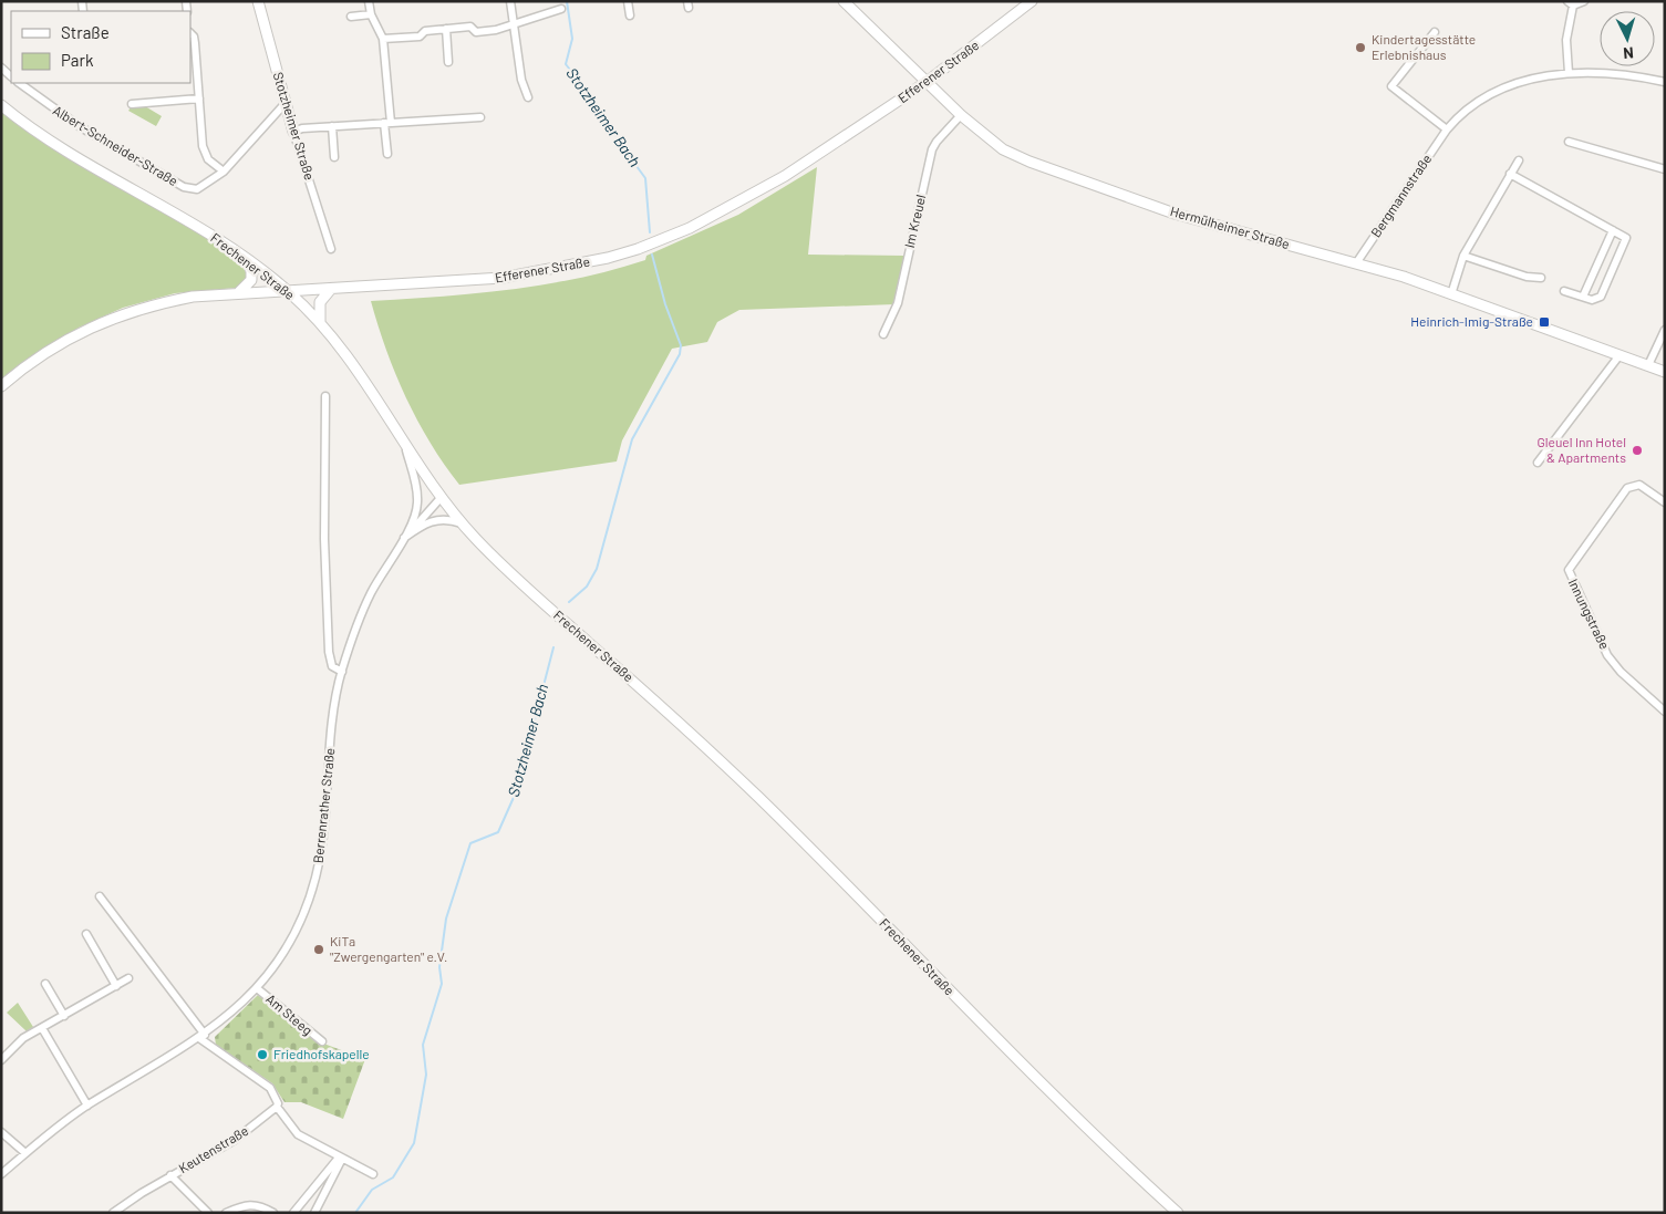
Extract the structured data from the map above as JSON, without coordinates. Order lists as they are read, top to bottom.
{
  "streets": {
    "main road": [
      "Efferener Straße",
      "Stotzheimer Straße",
      "Hermülheimer Straße",
      "Frechener Straße"
    ],
    "street": [
      "Albert-Schneider-Straße",
      "Bergmannstraße",
      "Im Kreuel",
      "Innungstraße",
      "Berrenrather Straße",
      "Am Steeg",
      "Keutenstraße"
    ]
  },
  "crossings": [
    ["Efferener Straße", "Hermülheimer Straße"],
    ["Efferener Straße", "Frechener Straße"],
    ["Stotzheimer Straße", "Albert-Schneider-Straße"],
    ["Bergmannstraße", "Hermülheimer Straße"],
    ["Im Kreuel", "Hermülheimer Straße"],
    ["Frechener Straße", "Berrenrather Straße"],
    ["Berrenrather Straße", "Am Steeg"]
  ],
  "water": ["Stotzheimer Bach"],
  "places": {
    "other": [
      "Kindertagesstätte Erlebnishaus",
      "Gleuel Inn Hotel & Apartments",
      "KiTa \"Zwergengarten\" e.V.",
      "Friedhofskapelle"
    ],
    "transit": ["Heinrich-Imig-Straße"]
  },
  "legend": ["Straße", "Park"],
  "north": "bottom"
}
